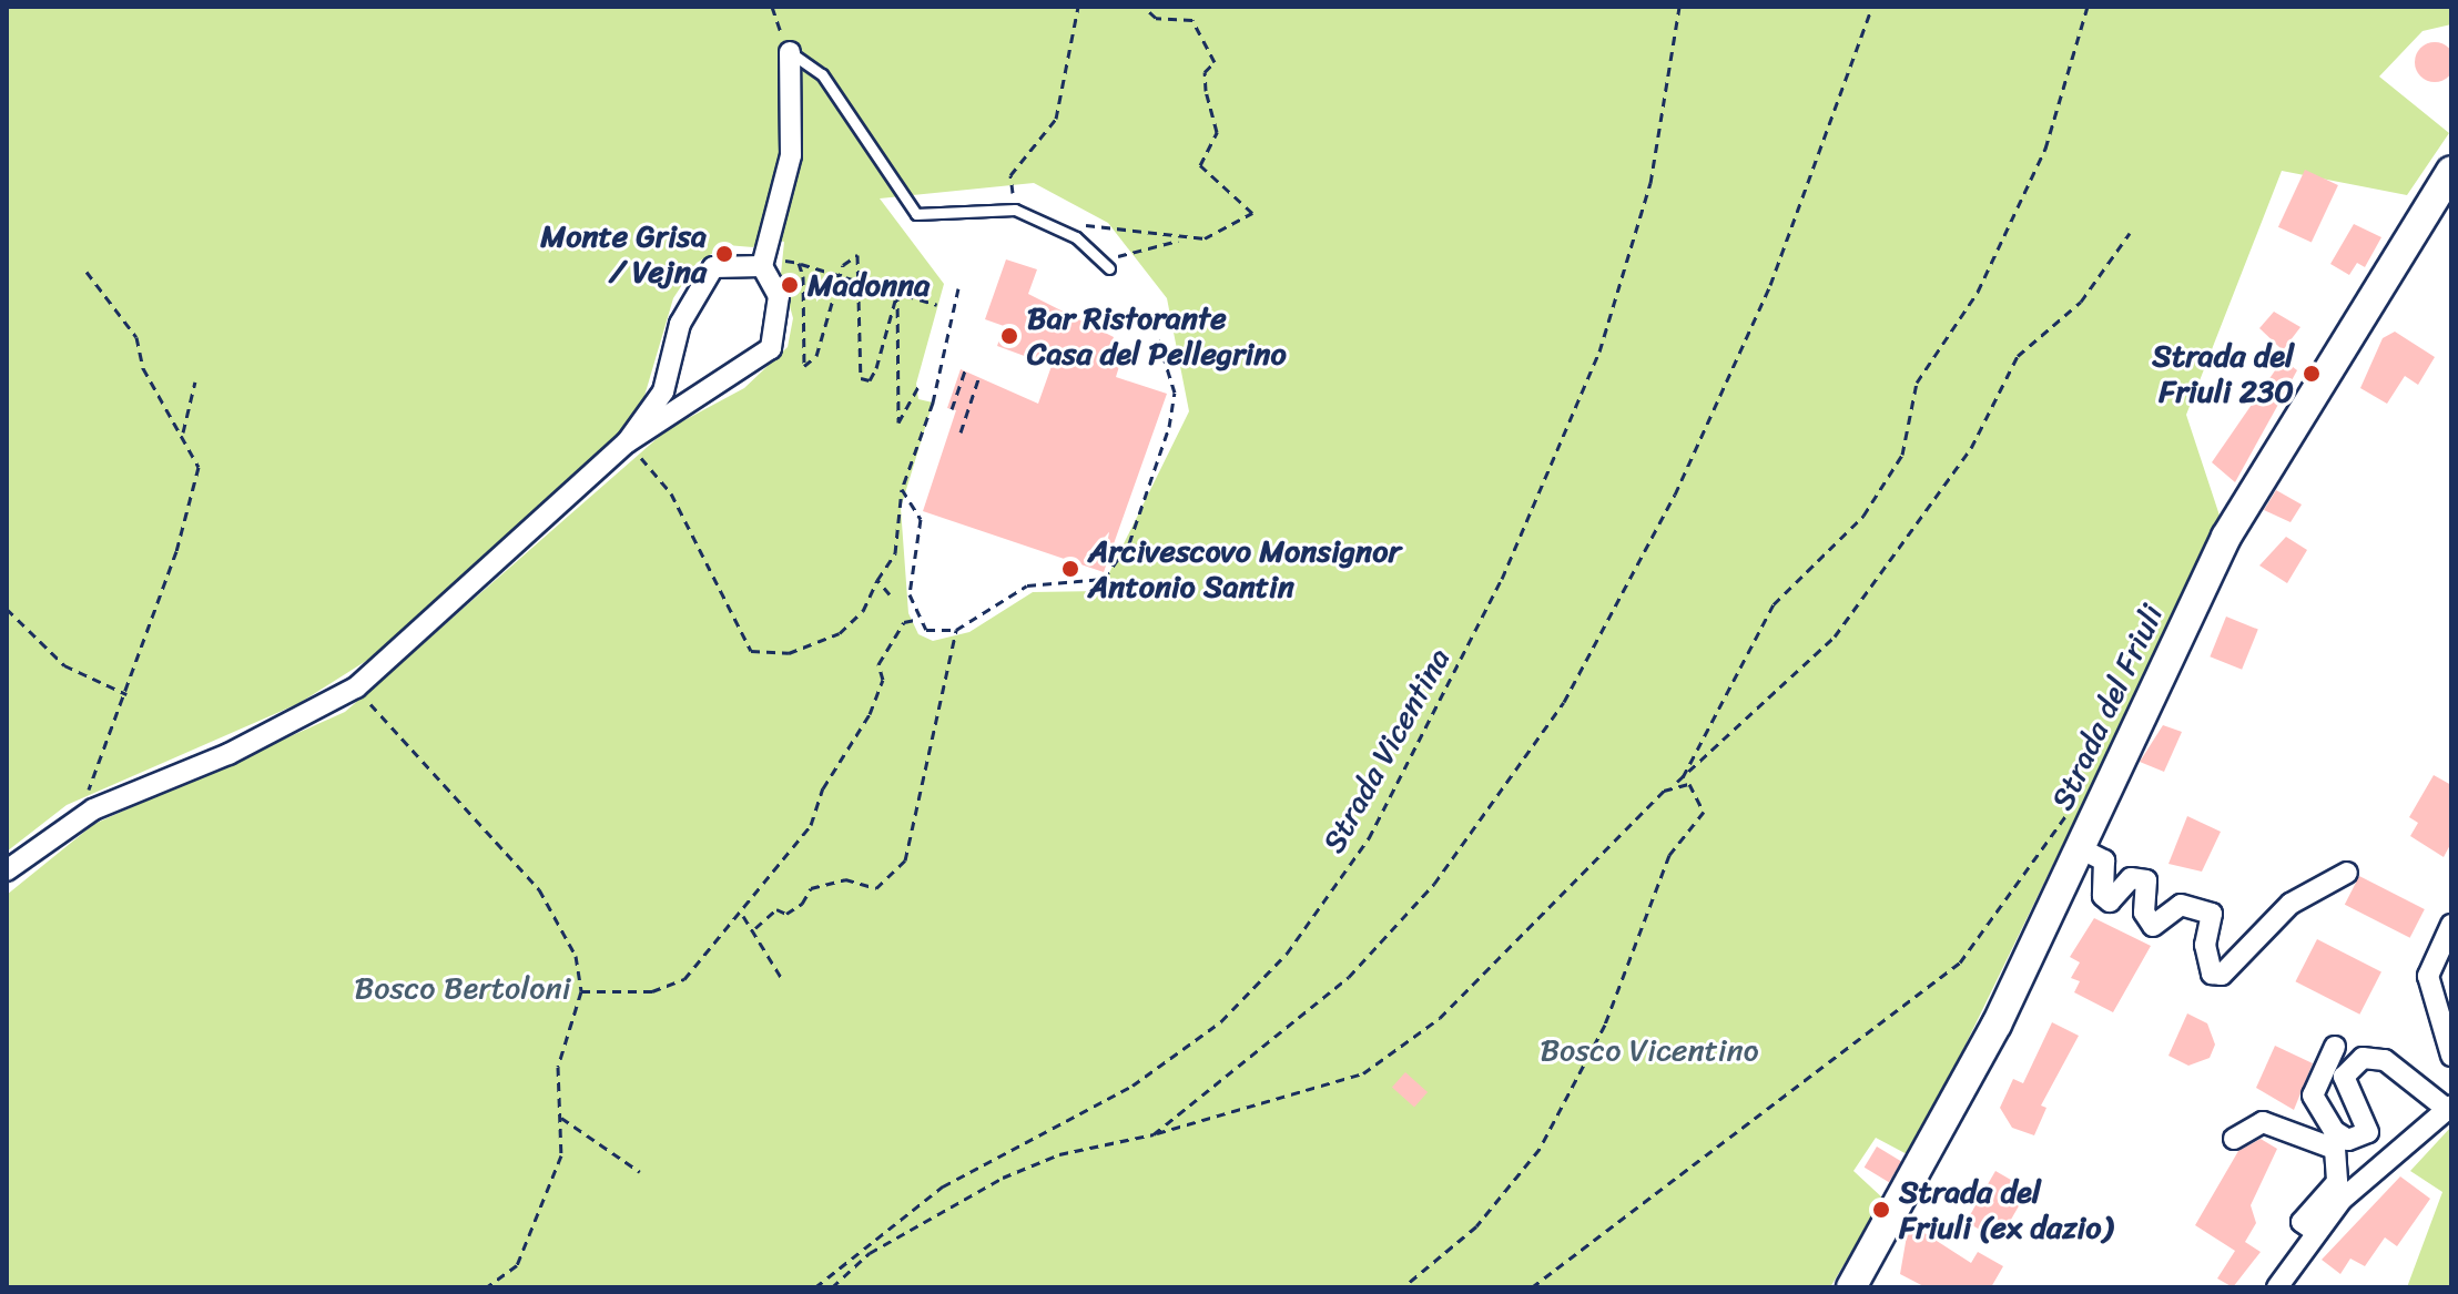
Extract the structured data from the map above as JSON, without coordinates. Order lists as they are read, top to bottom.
{
  "streets": {
    "main road": ["Strada del Friuli"],
    "path": ["Strada Vicentina"]
  },
  "parks": ["Bosco Bertoloni", "Bosco Vicentino"],
  "places": [
    "Monte Grisa / Vejna",
    "Madonna",
    "Bar Ristorante Casa del Pellegrino",
    "Strada del Friuli 230",
    "Arcivescovo Monsignor Antonio Santin",
    "Strada del Friuli (ex dazio)"
  ]
}
